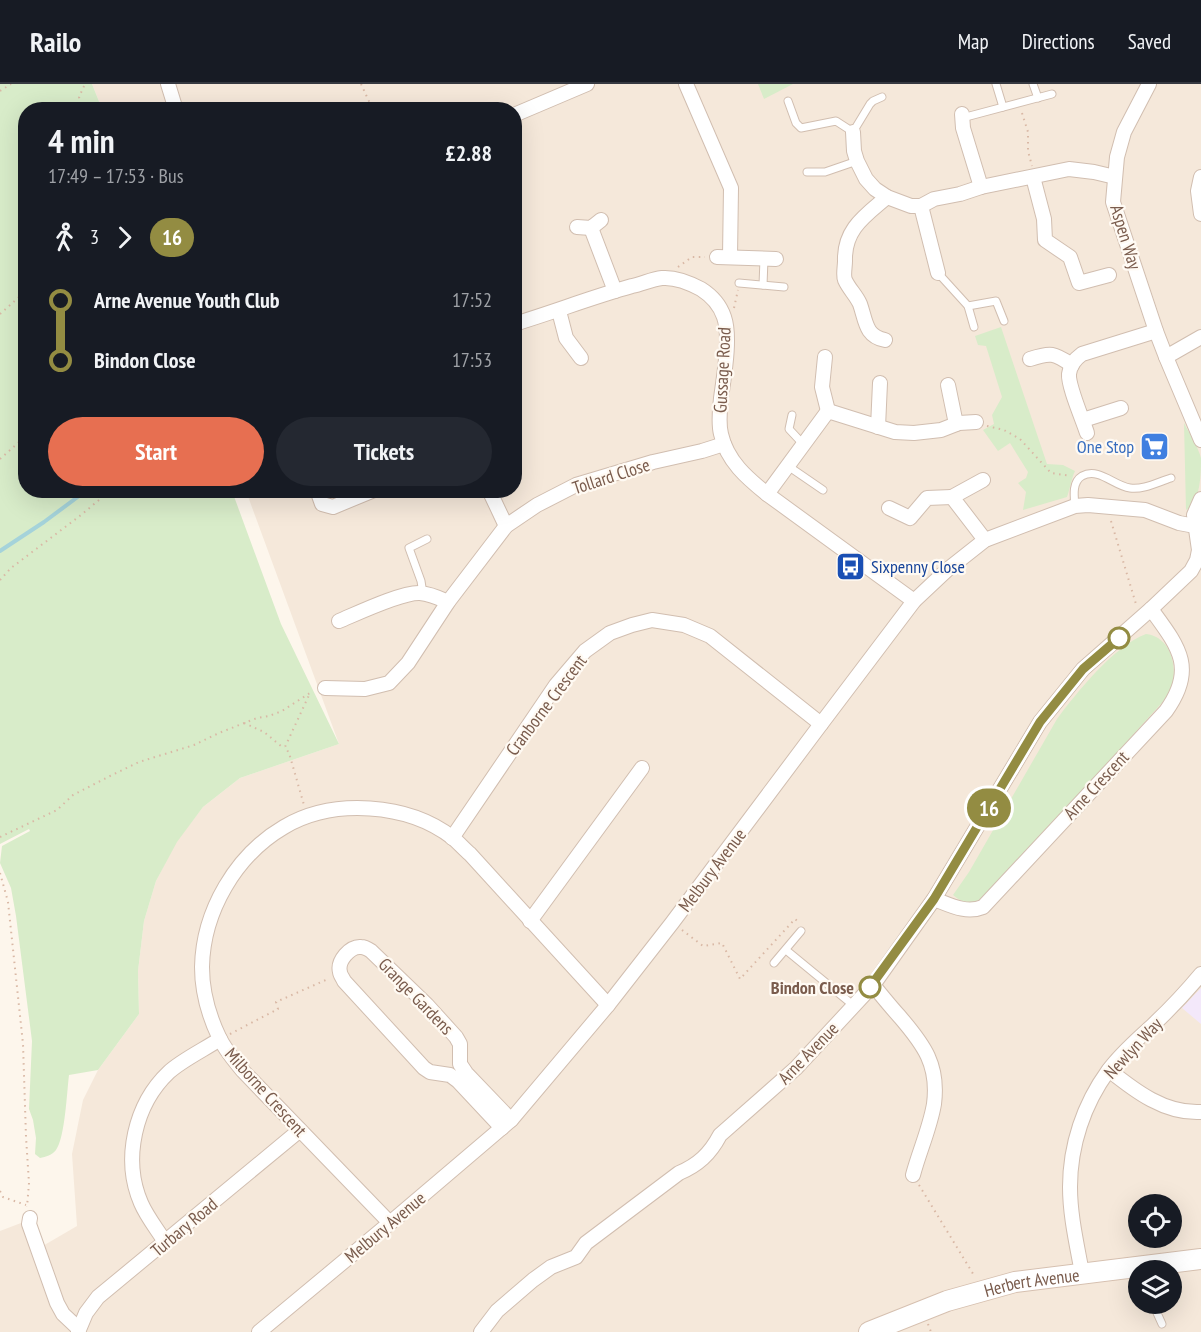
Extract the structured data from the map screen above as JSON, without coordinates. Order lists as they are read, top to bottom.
{
  "streets": {
    "street": [
      "Aspen Way",
      "Gussage Road",
      "Tollard Close",
      "Cranborne Crescent",
      "Arne Crescent",
      "Melbury Avenue",
      "Grange Gardens",
      "Newlyn Way",
      "Arne Avenue",
      "Milborne Crescent",
      "Turbary Road",
      "Herbert Avenue"
    ]
  },
  "crossings": [
    ["Gussage Road", "Tollard Close"],
    ["Gussage Road", "Melbury Avenue"],
    ["Cranborne Crescent", "Melbury Avenue"],
    ["Cranborne Crescent", "Milborne Crescent"],
    ["Arne Crescent", "Arne Avenue"],
    ["Melbury Avenue", "Grange Gardens"],
    ["Melbury Avenue", "Milborne Crescent"],
    ["Newlyn Way", "Herbert Avenue"],
    ["Milborne Crescent", "Turbary Road"]
  ],
  "places": {
    "supermarket": ["One Stop"],
    "bus stop": ["Sixpenny Close"],
    "other": ["Bindon Close"]
  },
  "lines": ["bus line 16"],
  "page": {
    "header": "Railo",
    "nav": ["Map", "Directions", "Saved"],
    "on_map": "16",
    "heading": ["4 min", "17:49 – 17:53 · Bus", "£2.88"],
    "legs": ["3", "16"],
    "list": [
      {
        "name": "Arne Avenue Youth Club",
        "value": "17:52"
      },
      {
        "name": "Bindon Close",
        "value": "17:53"
      }
    ],
    "buttons": ["Start", "Tickets"]
  }
}
